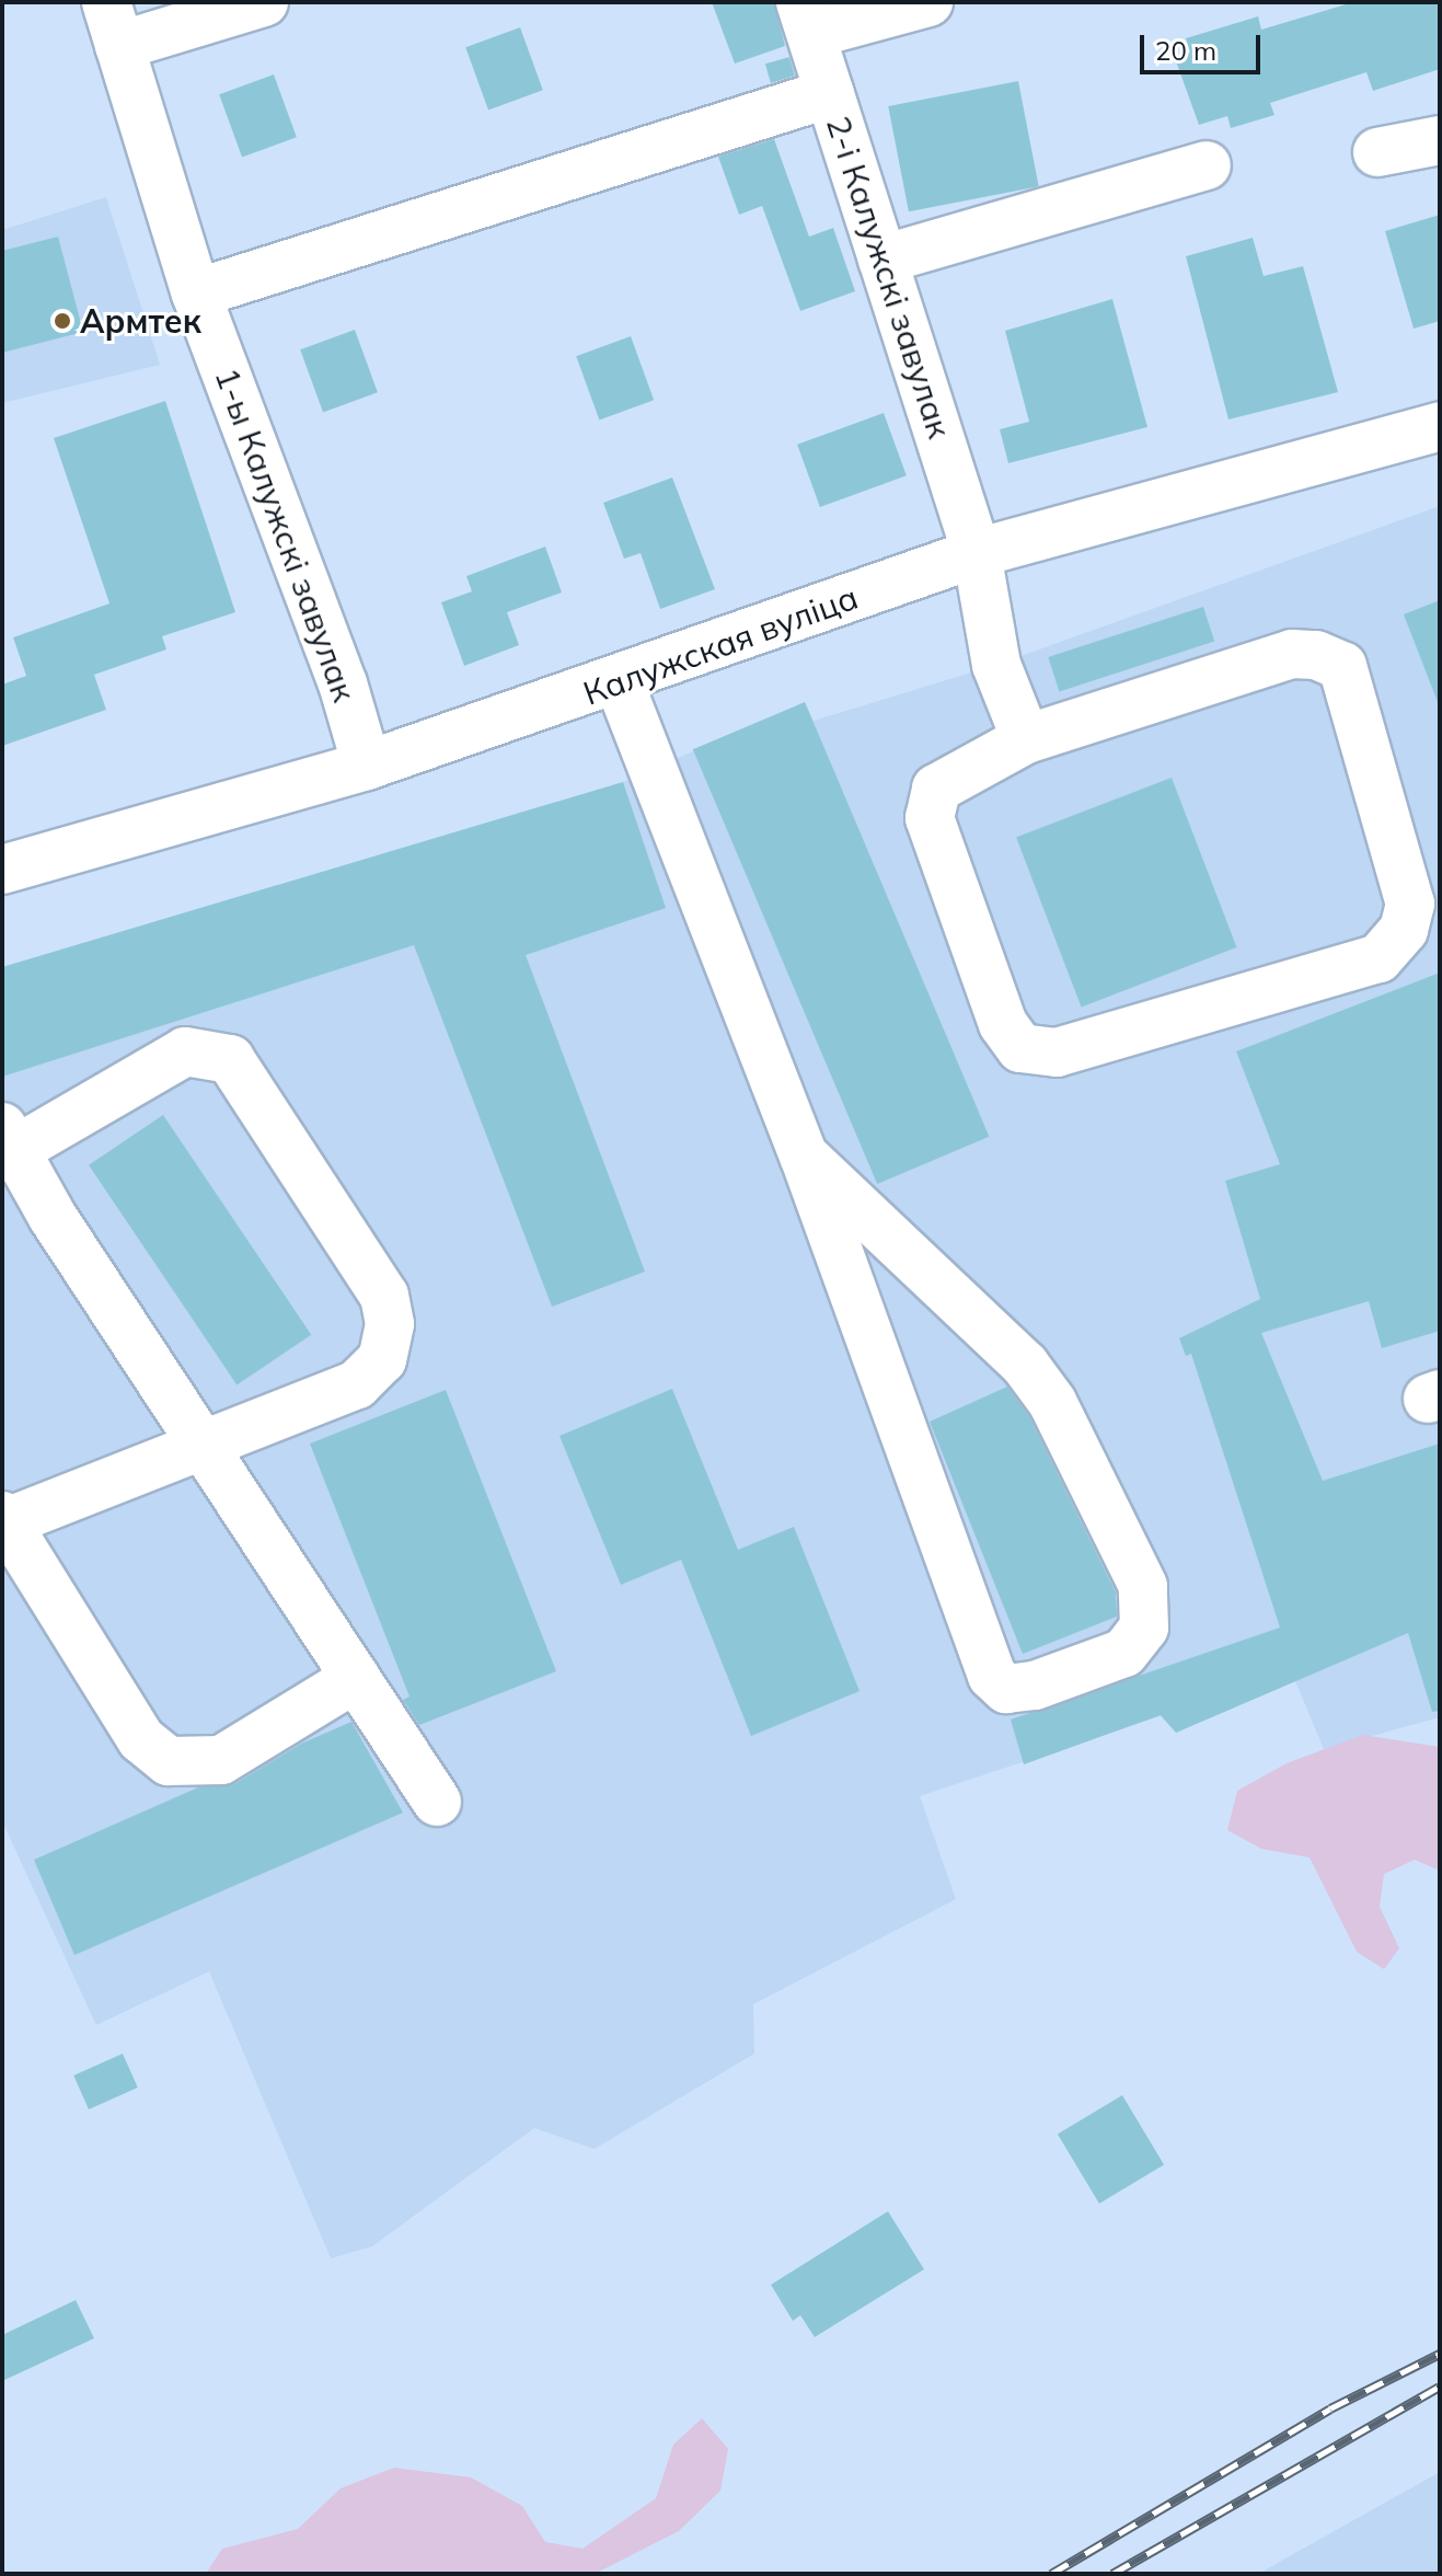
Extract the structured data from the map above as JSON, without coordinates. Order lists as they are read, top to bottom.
{
  "streets": {
    "street": ["2-і Калужскі завулак", "1-ы Калужскі завулак", "Калужская вуліца"]
  },
  "crossings": [
    ["2-і Калужскі завулак", "Калужская вуліца"],
    ["1-ы Калужскі завулак", "Калужская вуліца"]
  ],
  "places": ["Армтек"],
  "scale_bar": "20 m"
}
